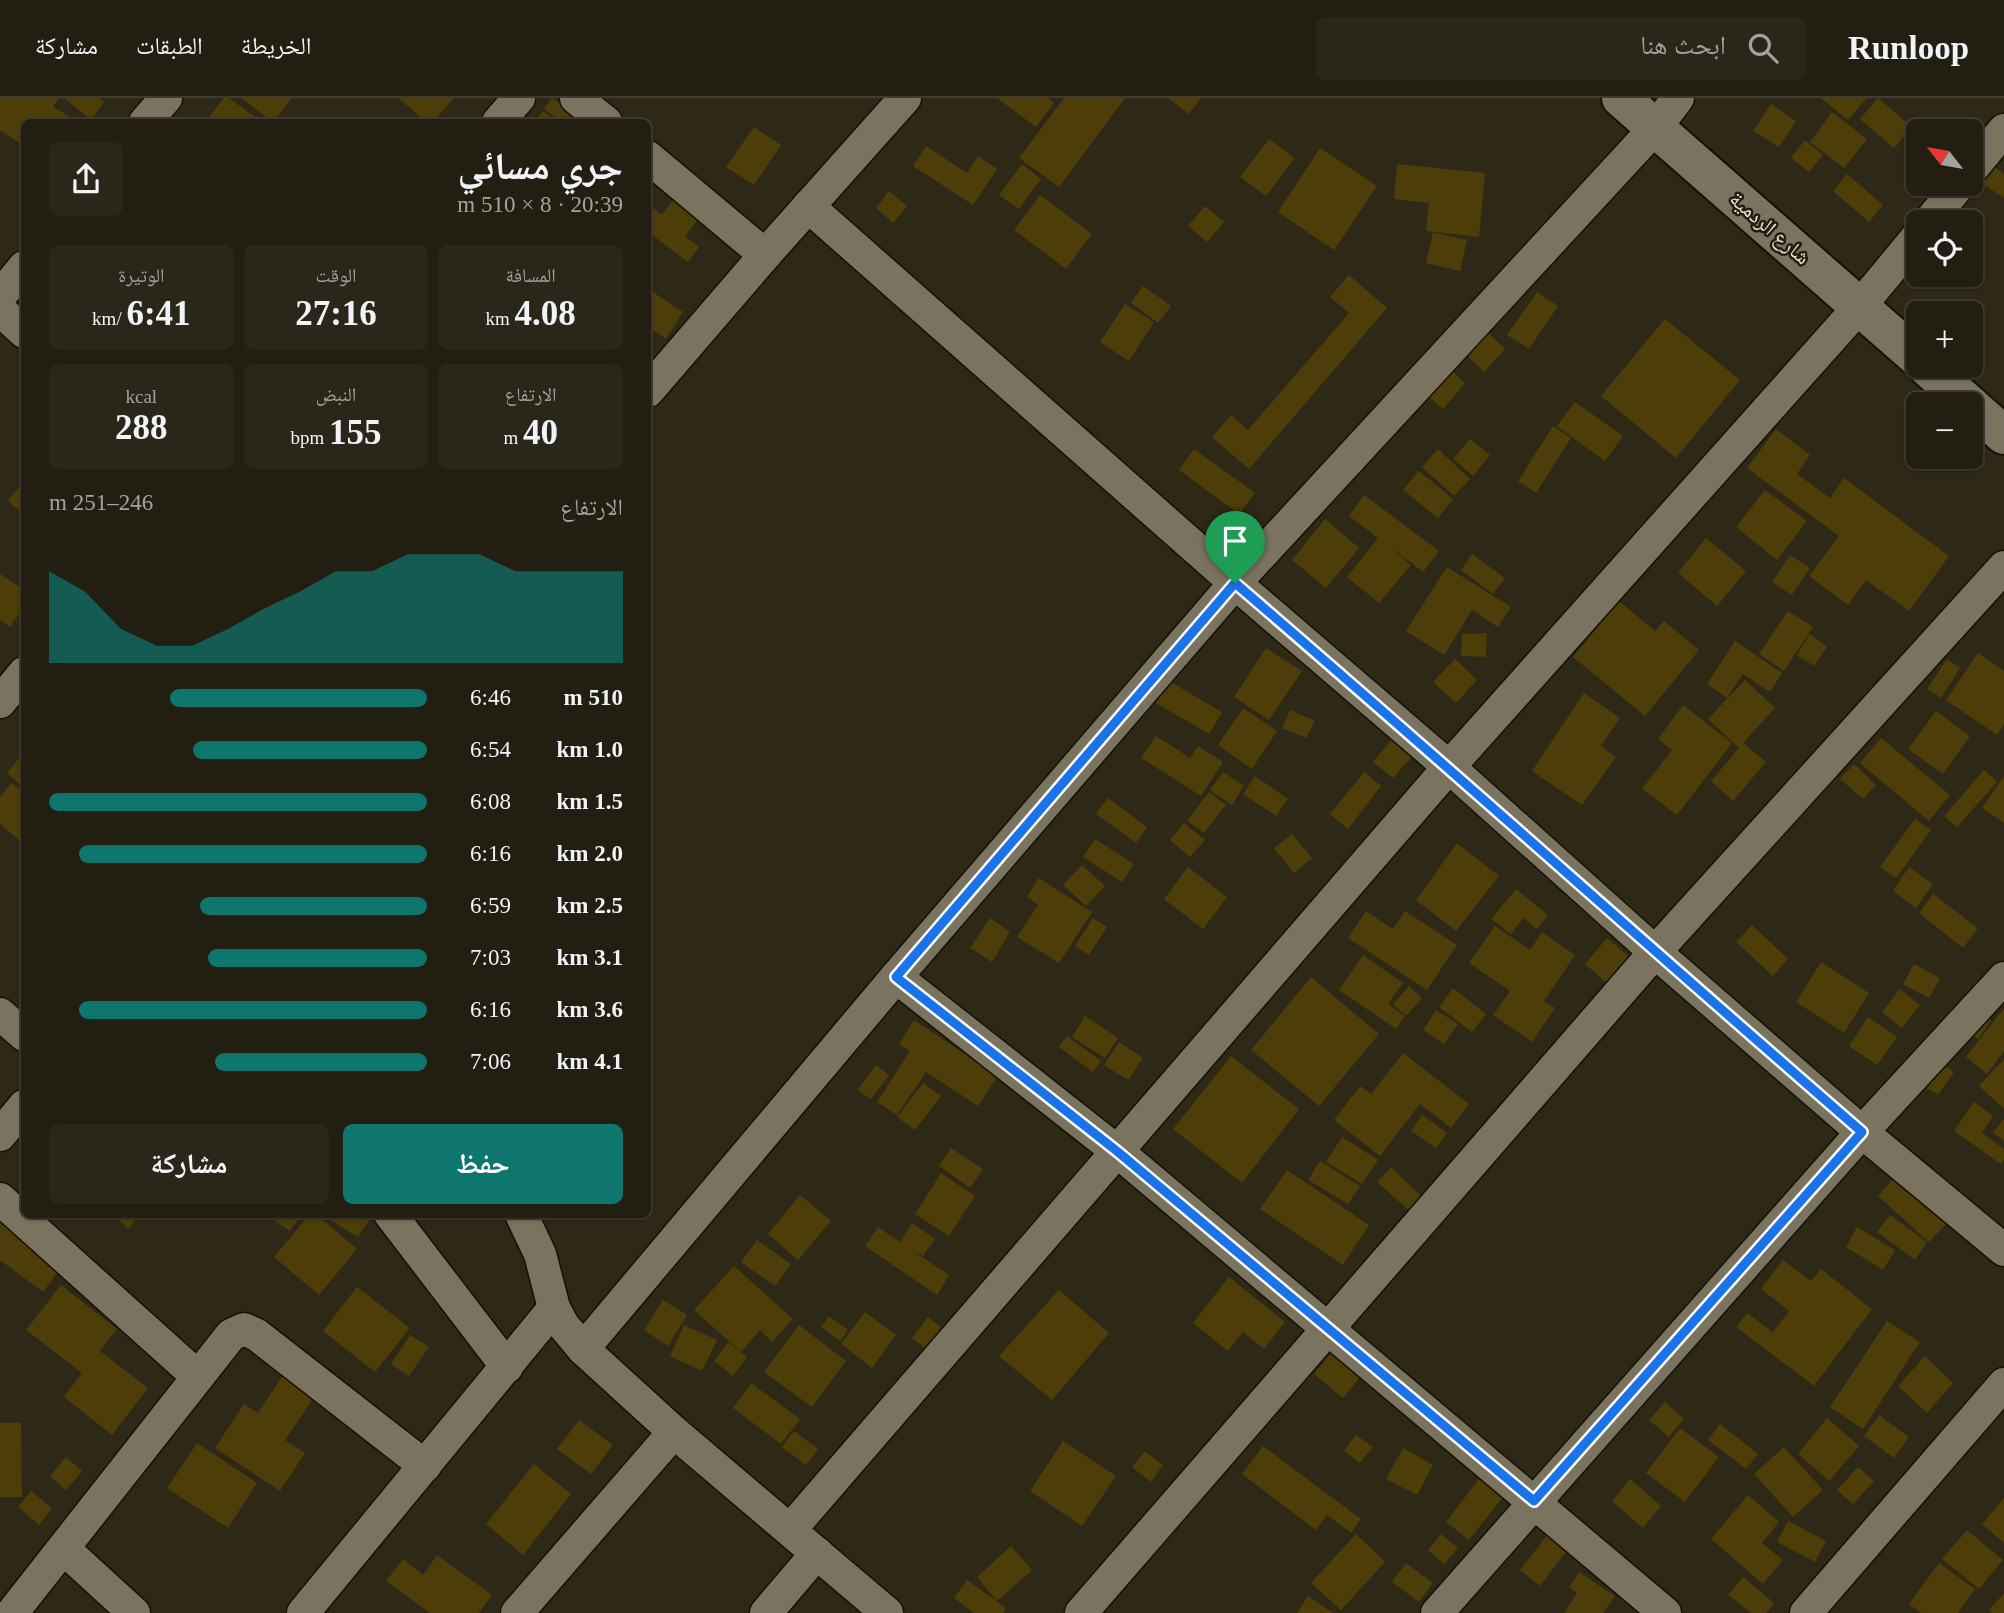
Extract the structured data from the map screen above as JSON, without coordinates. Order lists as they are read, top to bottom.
{
  "streets": {
    "street": ["شارع الردمية"]
  },
  "north": "top left",
  "page": {
    "header": "Runloop",
    "search": "ابحث هنا",
    "nav": ["الخريطة", "الطبقات", "مشاركة"],
    "map_buttons": ["+", "−"],
    "heading": ["جري مسائي", "20:39 · 8 × 510 m"],
    "stats": [
      ["المسافة", "4.08 km"],
      ["الوقت", "27:16"],
      ["الوتيرة", "6:41 /km"],
      ["الارتفاع", "40 m"],
      ["النبض", "155 bpm"],
      ["kcal", "288"]
    ],
    "chart": ["الارتفاع", "246–251 m"],
    "list": [
      {
        "name": "510 m",
        "note": "6:46"
      },
      {
        "name": "1.0 km",
        "note": "6:54"
      },
      {
        "name": "1.5 km",
        "note": "6:08"
      },
      {
        "name": "2.0 km",
        "note": "6:16"
      },
      {
        "name": "2.5 km",
        "note": "6:59"
      },
      {
        "name": "3.1 km",
        "note": "7:03"
      },
      {
        "name": "3.6 km",
        "note": "6:16"
      },
      {
        "name": "4.1 km",
        "note": "7:06"
      }
    ],
    "buttons": ["حفظ", "مشاركة"]
  }
}
